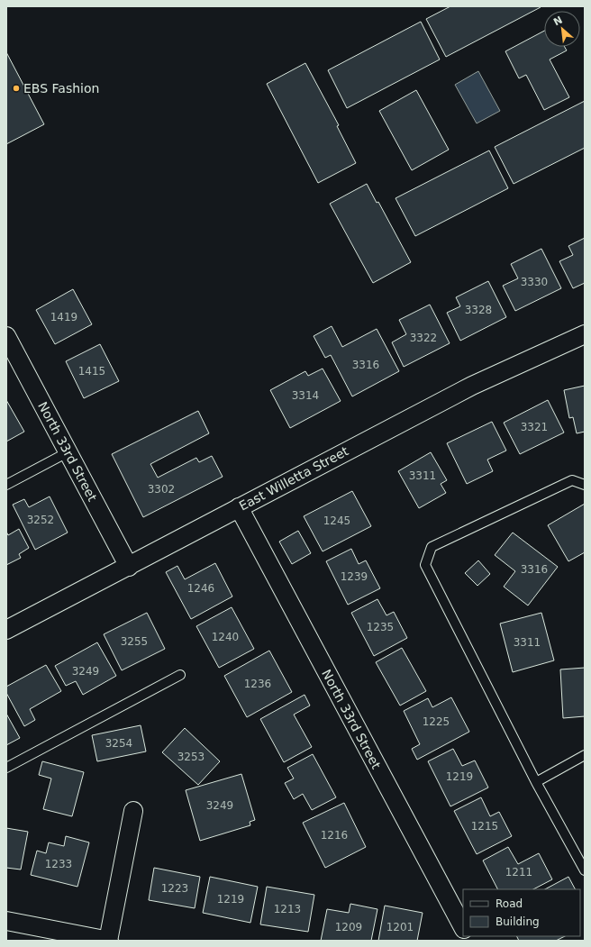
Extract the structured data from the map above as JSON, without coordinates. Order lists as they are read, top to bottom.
{
  "streets": {
    "street": ["North 33rd Street", "East Willetta Street"]
  },
  "crossings": [
    ["North 33rd Street", "East Willetta Street"]
  ],
  "places": ["EBS Fashion"],
  "house_numbers": [
    "3330",
    "3328",
    "1419",
    "3322",
    "3316",
    "1415",
    "3314",
    "3321",
    "3311",
    "3302",
    "3252",
    "1245",
    "3316",
    "1239",
    "1246",
    "1235",
    "1240",
    "3255",
    "3311",
    "3249",
    "1236",
    "1225",
    "3254",
    "3253",
    "1219",
    "3249",
    "1215",
    "1216",
    "1233",
    "1211",
    "1223",
    "1219",
    "1213",
    "1209",
    "1201"
  ],
  "legend": ["Road", "Building"],
  "north": "top left"
}
